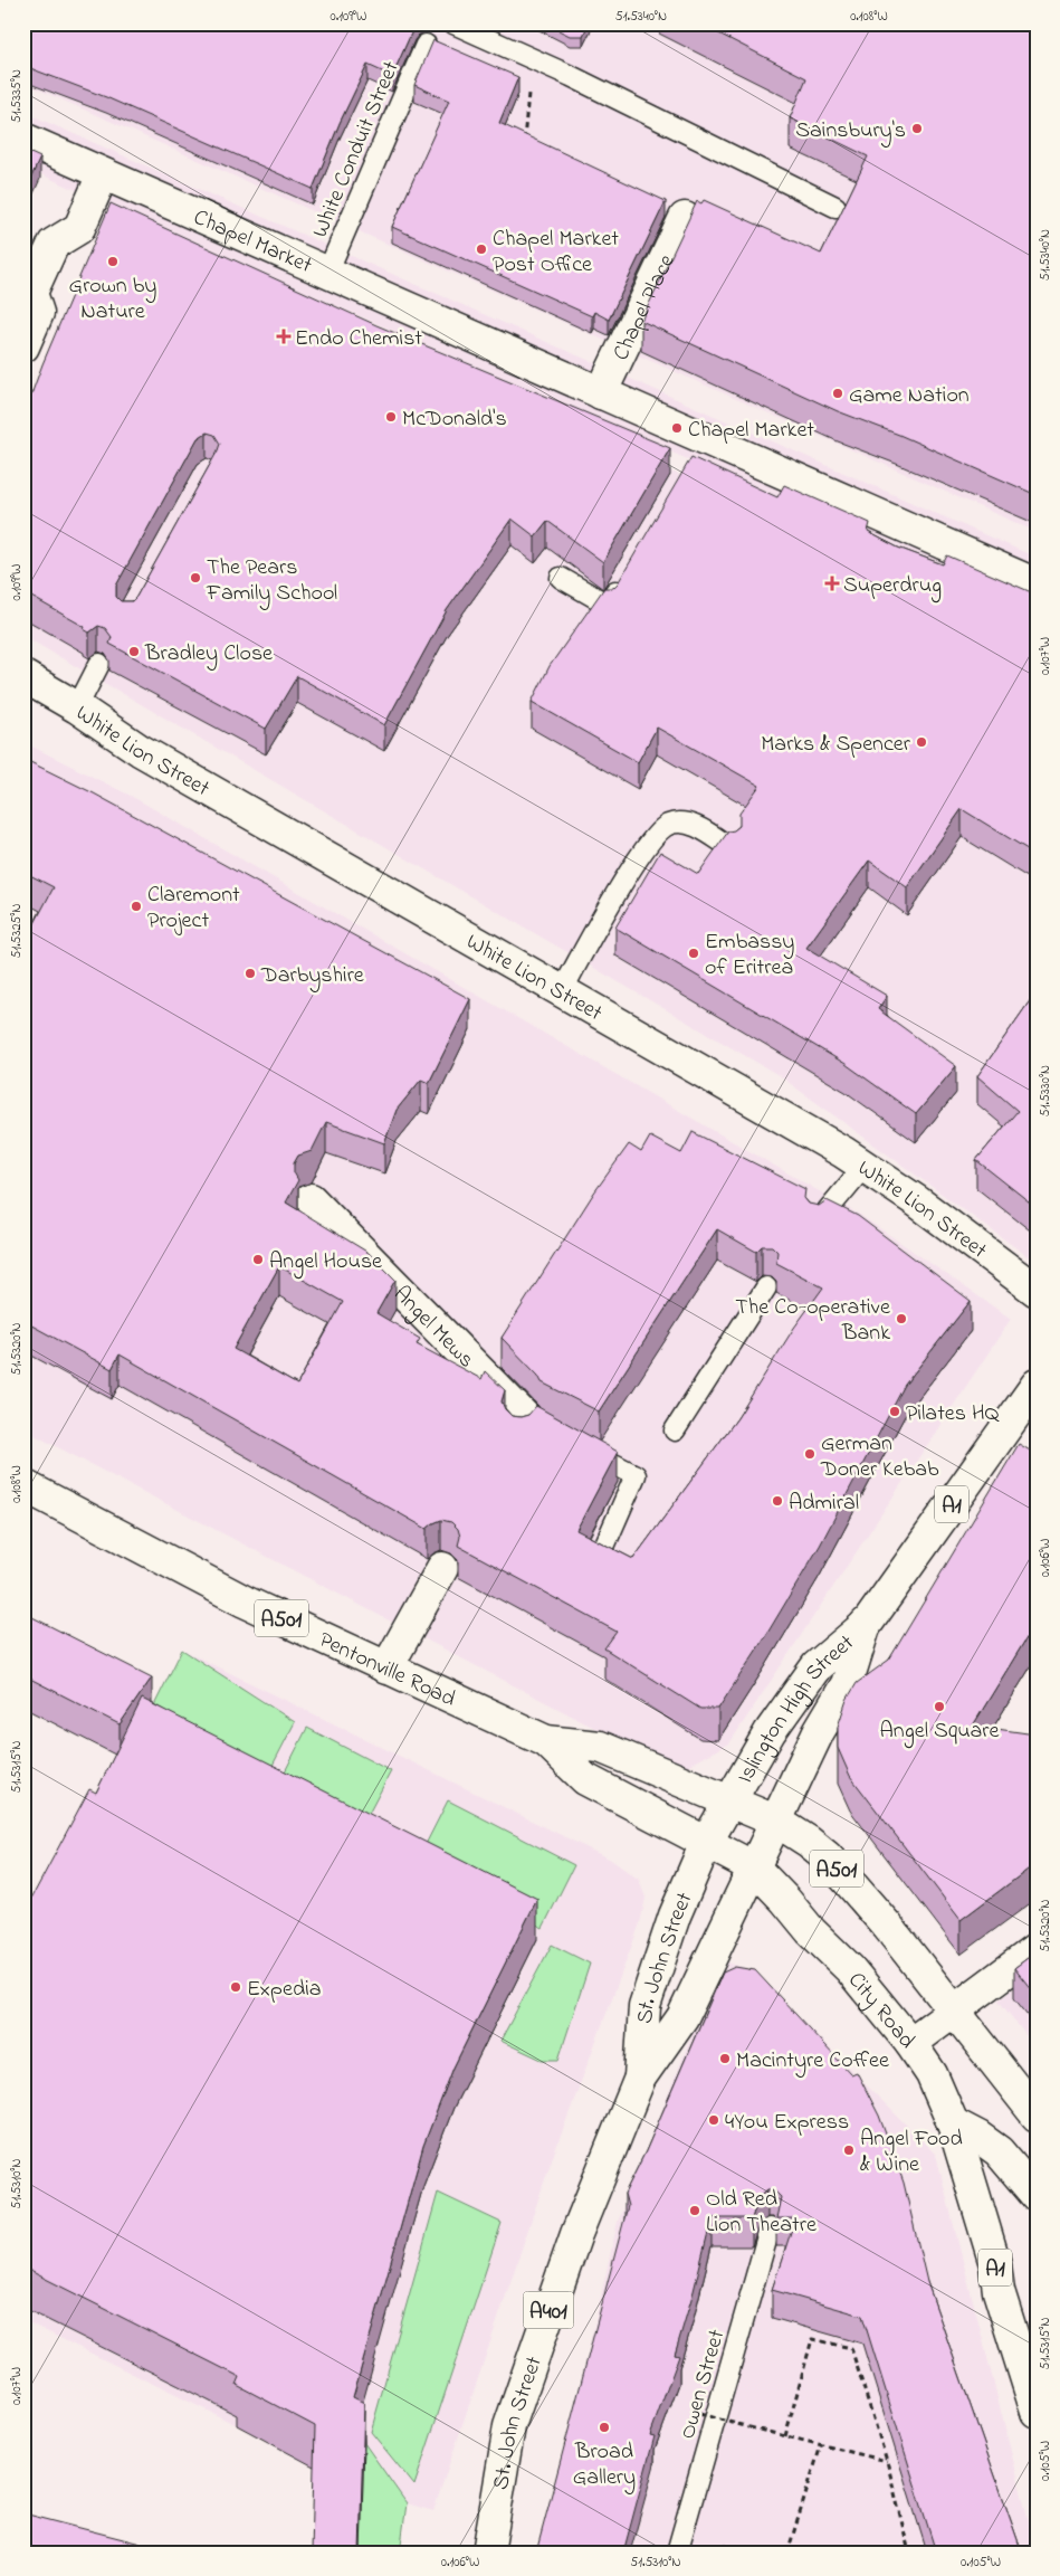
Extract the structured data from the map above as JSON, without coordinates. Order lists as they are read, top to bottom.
{
  "streets": {
    "main road": [
      "Chapel Market",
      "Chapel Place",
      "White Lion Street",
      "Angel Mews",
      "A1",
      "A501",
      "Pentonville Road",
      "Islington High Street",
      "St. John Street",
      "City Road",
      "A401"
    ],
    "lane": ["White Conduit Street", "Owen Street"]
  },
  "crossings": [
    ["White Conduit Street", "Chapel Market"],
    ["Chapel Market", "Chapel Place"],
    ["A1", "A501"],
    ["A1", "Pentonville Road"],
    ["A1", "Islington High Street"],
    ["A1", "St. John Street"],
    ["A1", "City Road"],
    ["A501", "Pentonville Road"],
    ["A501", "Islington High Street"],
    ["Pentonville Road", "Islington High Street"],
    ["Pentonville Road", "St. John Street"],
    ["Pentonville Road", "City Road"],
    ["St. John Street", "City Road"]
  ],
  "places": {
    "other": [
      "Sainsbury's",
      "Chapel Market Post Office",
      "Grown by Nature",
      "Game Nation",
      "McDonald's",
      "Chapel Market",
      "The Pears Family School",
      "Bradley Close",
      "Marks & Spencer",
      "Claremont Project",
      "Embassy of Eritrea",
      "Darbyshire",
      "Angel House",
      "The Co-operative Bank",
      "Pilates HQ",
      "German Doner Kebab",
      "Admiral",
      "Angel Square",
      "Expedia",
      "Macintyre Coffee",
      "4You Express",
      "Angel Food & Wine",
      "Old Red Lion Theatre",
      "Broad Gallery"
    ],
    "health": ["Endo Chemist", "Superdrug"]
  },
  "coordinates": [
    "0.109°W",
    "51.5340°N",
    "0.108°W",
    "51.5335°N",
    "0.107°W",
    "51.5325°N",
    "51.5330°N",
    "51.5320°N",
    "0.106°W",
    "51.5315°N",
    "51.5310°N",
    "0.105°W"
  ]
}
